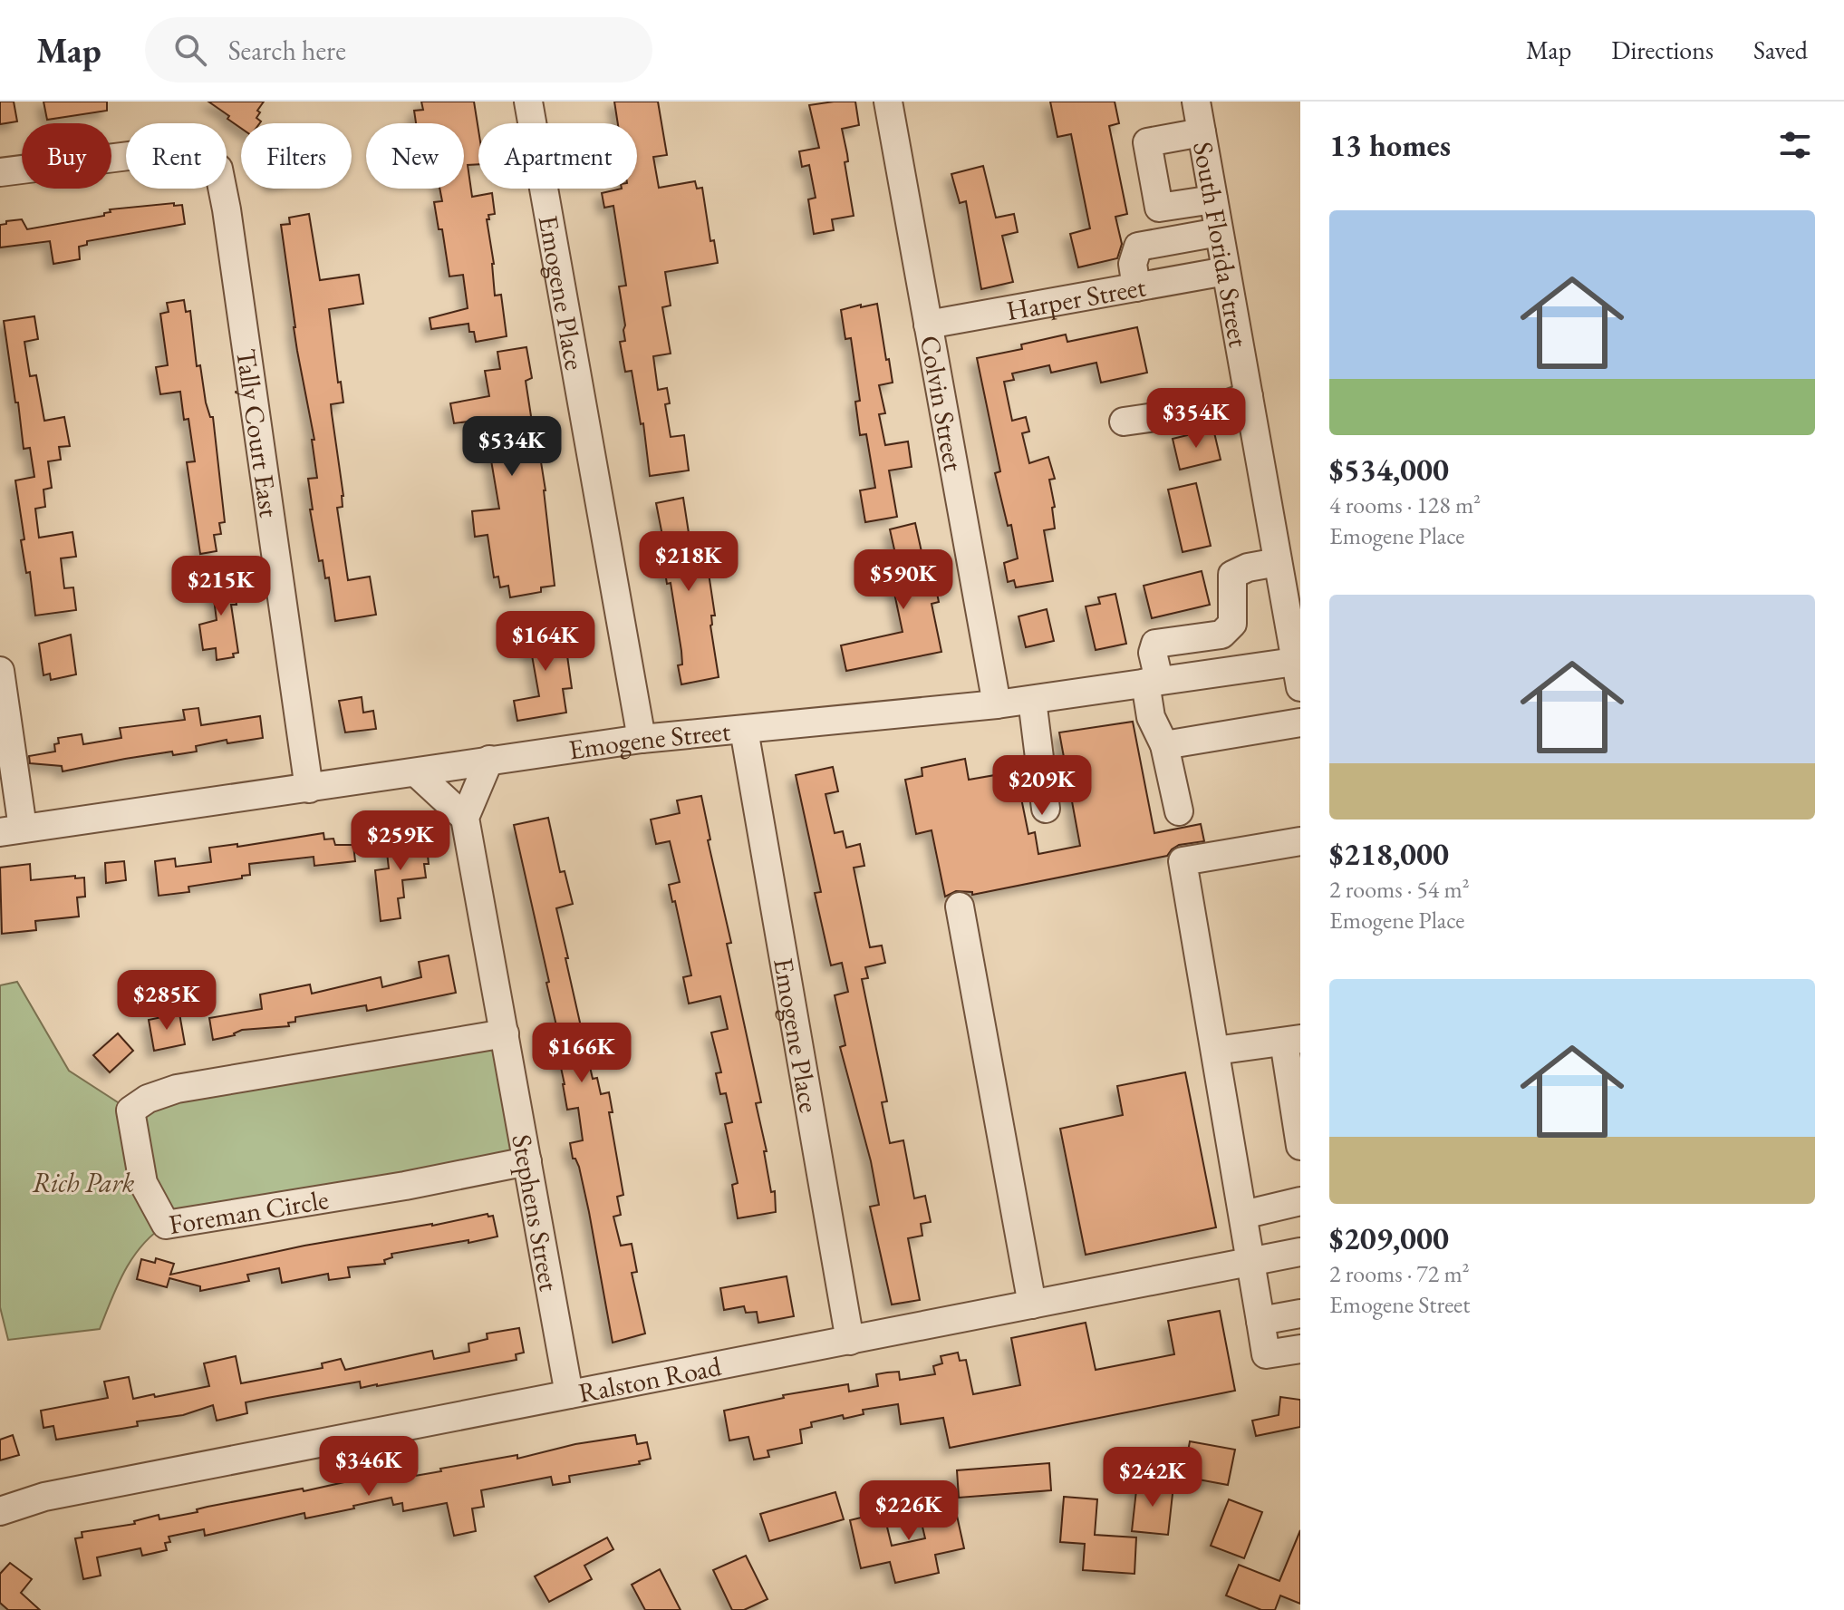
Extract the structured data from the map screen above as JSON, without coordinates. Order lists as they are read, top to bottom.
{
  "streets": {
    "street": [
      "South Florida Street",
      "Emogene Place",
      "Harper Street",
      "Colvin Street",
      "Tally Court East",
      "Emogene Street",
      "Foreman Circle",
      "Stephens Street",
      "Ralston Road"
    ]
  },
  "crossings": [
    ["South Florida Street", "Harper Street"],
    ["South Florida Street", "Emogene Street"],
    ["Emogene Place", "Emogene Street"],
    ["Emogene Place", "Ralston Road"],
    ["Harper Street", "Colvin Street"],
    ["Colvin Street", "Emogene Street"],
    ["Tally Court East", "Emogene Street"],
    ["Foreman Circle", "Stephens Street"],
    ["Stephens Street", "Ralston Road"]
  ],
  "parks": ["Rich Park"],
  "page": {
    "header": "Map",
    "search": "Search here",
    "nav": ["Map", "Directions", "Saved"],
    "heading": "13 homes",
    "chip": [
      "Buy",
      "Rent",
      "Filters",
      "New",
      "Apartment"
    ],
    "list": [
      {
        "name": "$534,000",
        "note": "4 rooms · 128 m² · Emogene Place"
      },
      {
        "name": "$218,000",
        "note": "2 rooms · 54 m² · Emogene Place"
      },
      {
        "name": "$209,000",
        "note": "2 rooms · 72 m² · Emogene Street"
      }
    ],
    "price": [
      "$354K",
      "$534K",
      "$218K",
      "$590K",
      "$215K",
      "$164K",
      "$209K",
      "$259K",
      "$285K",
      "$166K",
      "$346K",
      "$242K",
      "$226K"
    ]
  }
}
